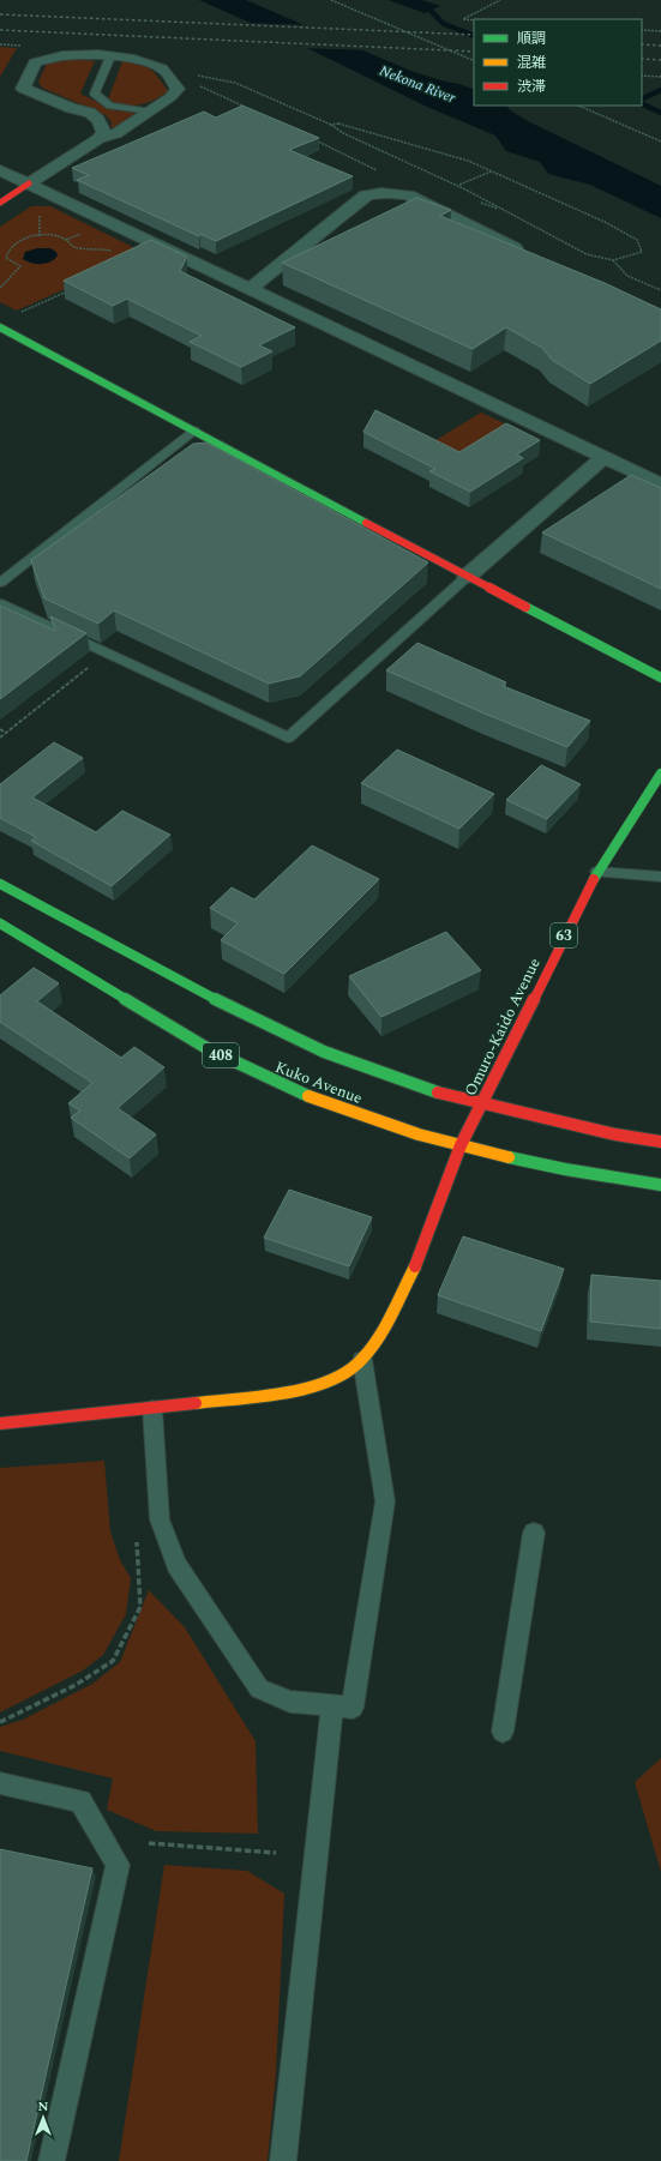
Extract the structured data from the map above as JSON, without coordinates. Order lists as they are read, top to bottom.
{
  "streets": {
    "main road": [
      "63",
      "Omuro-Kaido Avenue",
      "408",
      "Kuko Avenue"
    ]
  },
  "crossings": [
    ["Omuro-Kaido Avenue", "Kuko Avenue"]
  ],
  "water": ["Nekona River"],
  "legend": ["順調", "混雑", "渋滞"],
  "north": "top"
}
